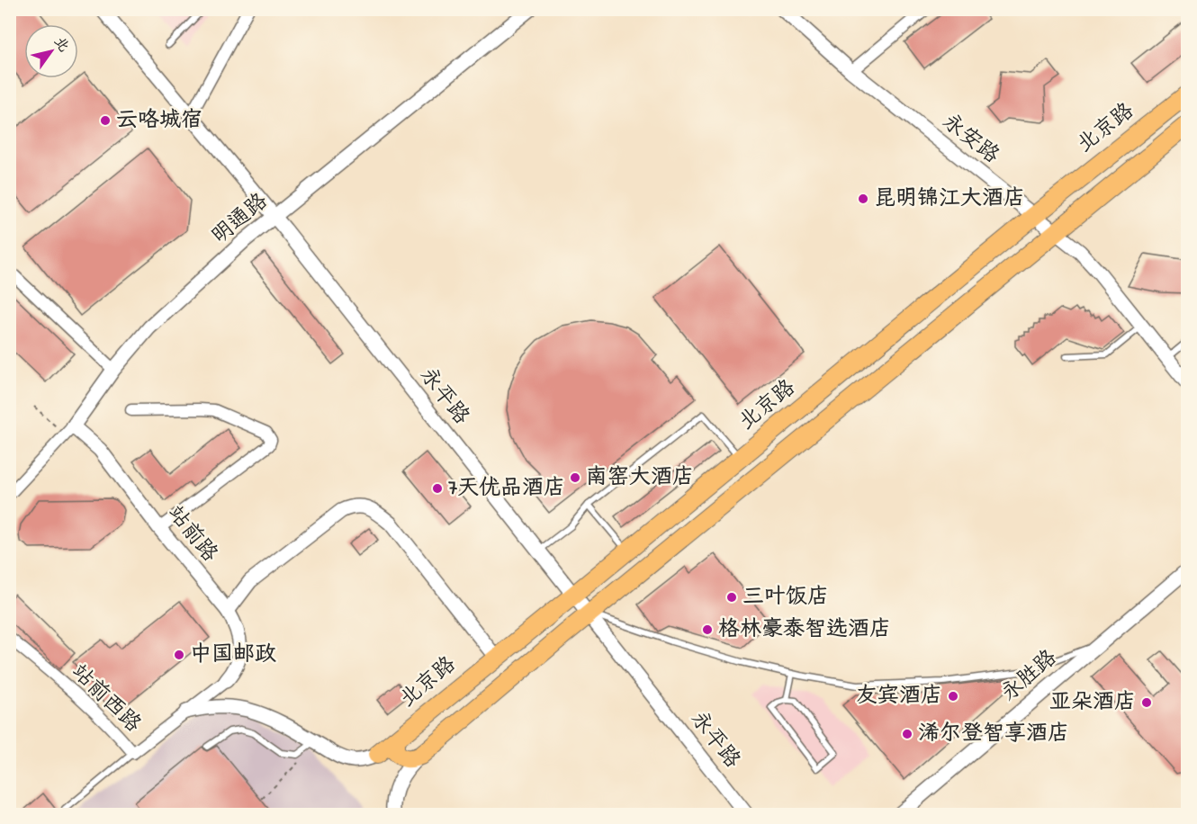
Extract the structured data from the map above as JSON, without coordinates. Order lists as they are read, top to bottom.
{
  "streets": {
    "main road": ["北京路"],
    "street": [
      "永安路",
      "明通路",
      "永平路",
      "站前路",
      "永胜路",
      "站前西路"
    ]
  },
  "crossings": [
    ["北京路", "永安路"],
    ["北京路", "永平路"],
    ["明通路", "永平路"],
    ["明通路", "站前路"],
    ["站前路", "站前西路"]
  ],
  "places": [
    "云咯城宿",
    "昆明锦江大酒店",
    "南窑大酒店",
    "7天优品酒店",
    "三叶饭店",
    "格林豪泰智选酒店",
    "中国邮政",
    "友宾酒店",
    "亚朵酒店",
    "浠尔登智享酒店"
  ],
  "north": "top right"
}
